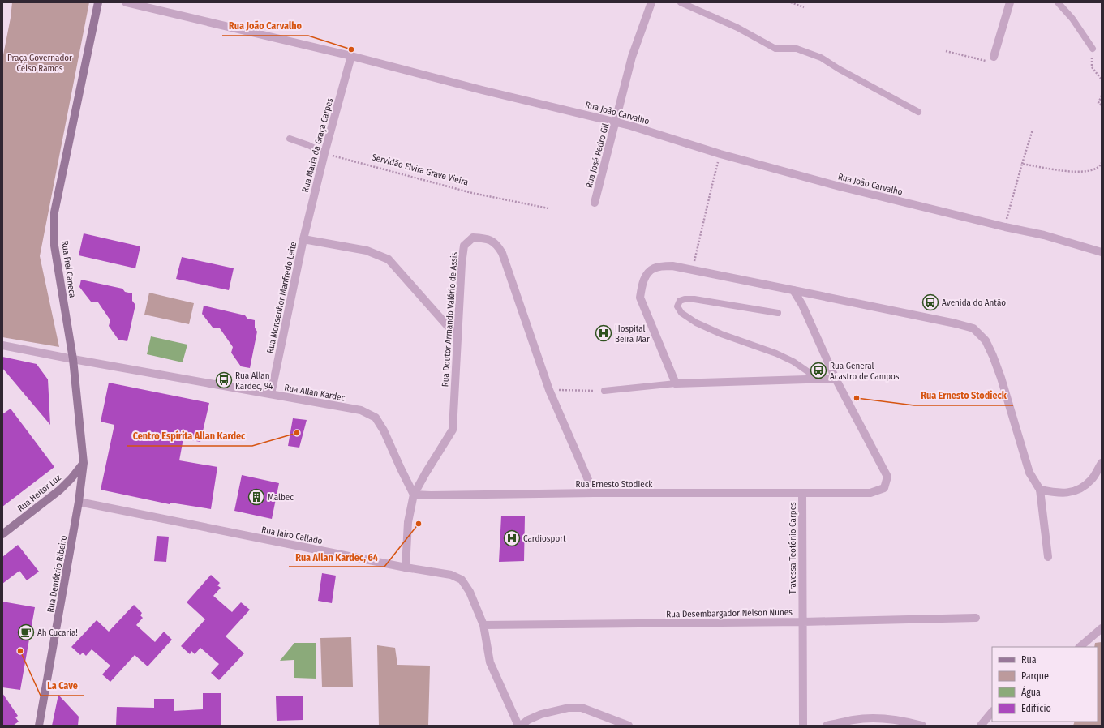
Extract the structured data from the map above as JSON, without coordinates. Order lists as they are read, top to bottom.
{
  "streets": {
    "main road": ["Rua Frei Caneca", "Rua Heitor Luz", "Rua Demétrio Ribeiro"],
    "street": [
      "Rua João Carvalho",
      "Rua Maria da Graça Carpes",
      "Rua José Pedro Gil",
      "Rua Monsenhor Manfredo Leite",
      "Rua Doutor Armando Valério de Assis",
      "Rua Allan Kardec",
      "Rua Ernesto Stodieck",
      "Rua Jairo Callado",
      "Travessa Teotônio Carpes",
      "Rua Desembargador Nelson Nunes"
    ],
    "path": ["Servidão Elvira Grave Vieira"]
  },
  "crossings": [
    ["Rua João Carvalho", "Rua Maria da Graça Carpes"],
    ["Rua João Carvalho", "Rua José Pedro Gil"],
    ["Rua Maria da Graça Carpes", "Servidão Elvira Grave Vieira"],
    ["Rua Maria da Graça Carpes", "Rua Monsenhor Manfredo Leite"],
    ["Rua Frei Caneca", "Rua Allan Kardec"],
    ["Rua Frei Caneca", "Rua Heitor Luz"],
    ["Rua Frei Caneca", "Rua Demétrio Ribeiro"],
    ["Rua Monsenhor Manfredo Leite", "Rua Doutor Armando Valério de Assis"],
    ["Rua Monsenhor Manfredo Leite", "Rua Allan Kardec"],
    ["Rua Doutor Armando Valério de Assis", "Rua Allan Kardec"],
    ["Rua Doutor Armando Valério de Assis", "Rua Ernesto Stodieck"],
    ["Rua Allan Kardec", "Rua Ernesto Stodieck"],
    ["Rua Ernesto Stodieck", "Travessa Teotônio Carpes"],
    ["Rua Heitor Luz", "Rua Demétrio Ribeiro"],
    ["Rua Jairo Callado", "Rua Demétrio Ribeiro"],
    ["Rua Jairo Callado", "Rua Desembargador Nelson Nunes"],
    ["Travessa Teotônio Carpes", "Rua Desembargador Nelson Nunes"]
  ],
  "parks": ["Praça Governador Celso Ramos"],
  "places": {
    "other": [
      "Rua João Carvalho",
      "Rua Ernesto Stodieck",
      "Centro Espírita Allan Kardec",
      "Rua Allan Kardec, 64",
      "La Cave"
    ],
    "bus stop": ["Avenida do Antão", "Rua General Acastro de Campos", "Rua Allan Kardec, 94"],
    "hospital": ["Hospital Beira Mar", "Cardiosport"],
    "building": ["Malbec"],
    "cafe": ["Ah Cucaria!"]
  },
  "legend": [
    "Rua",
    "Parque",
    "Água",
    "Edifício"
  ]
}
